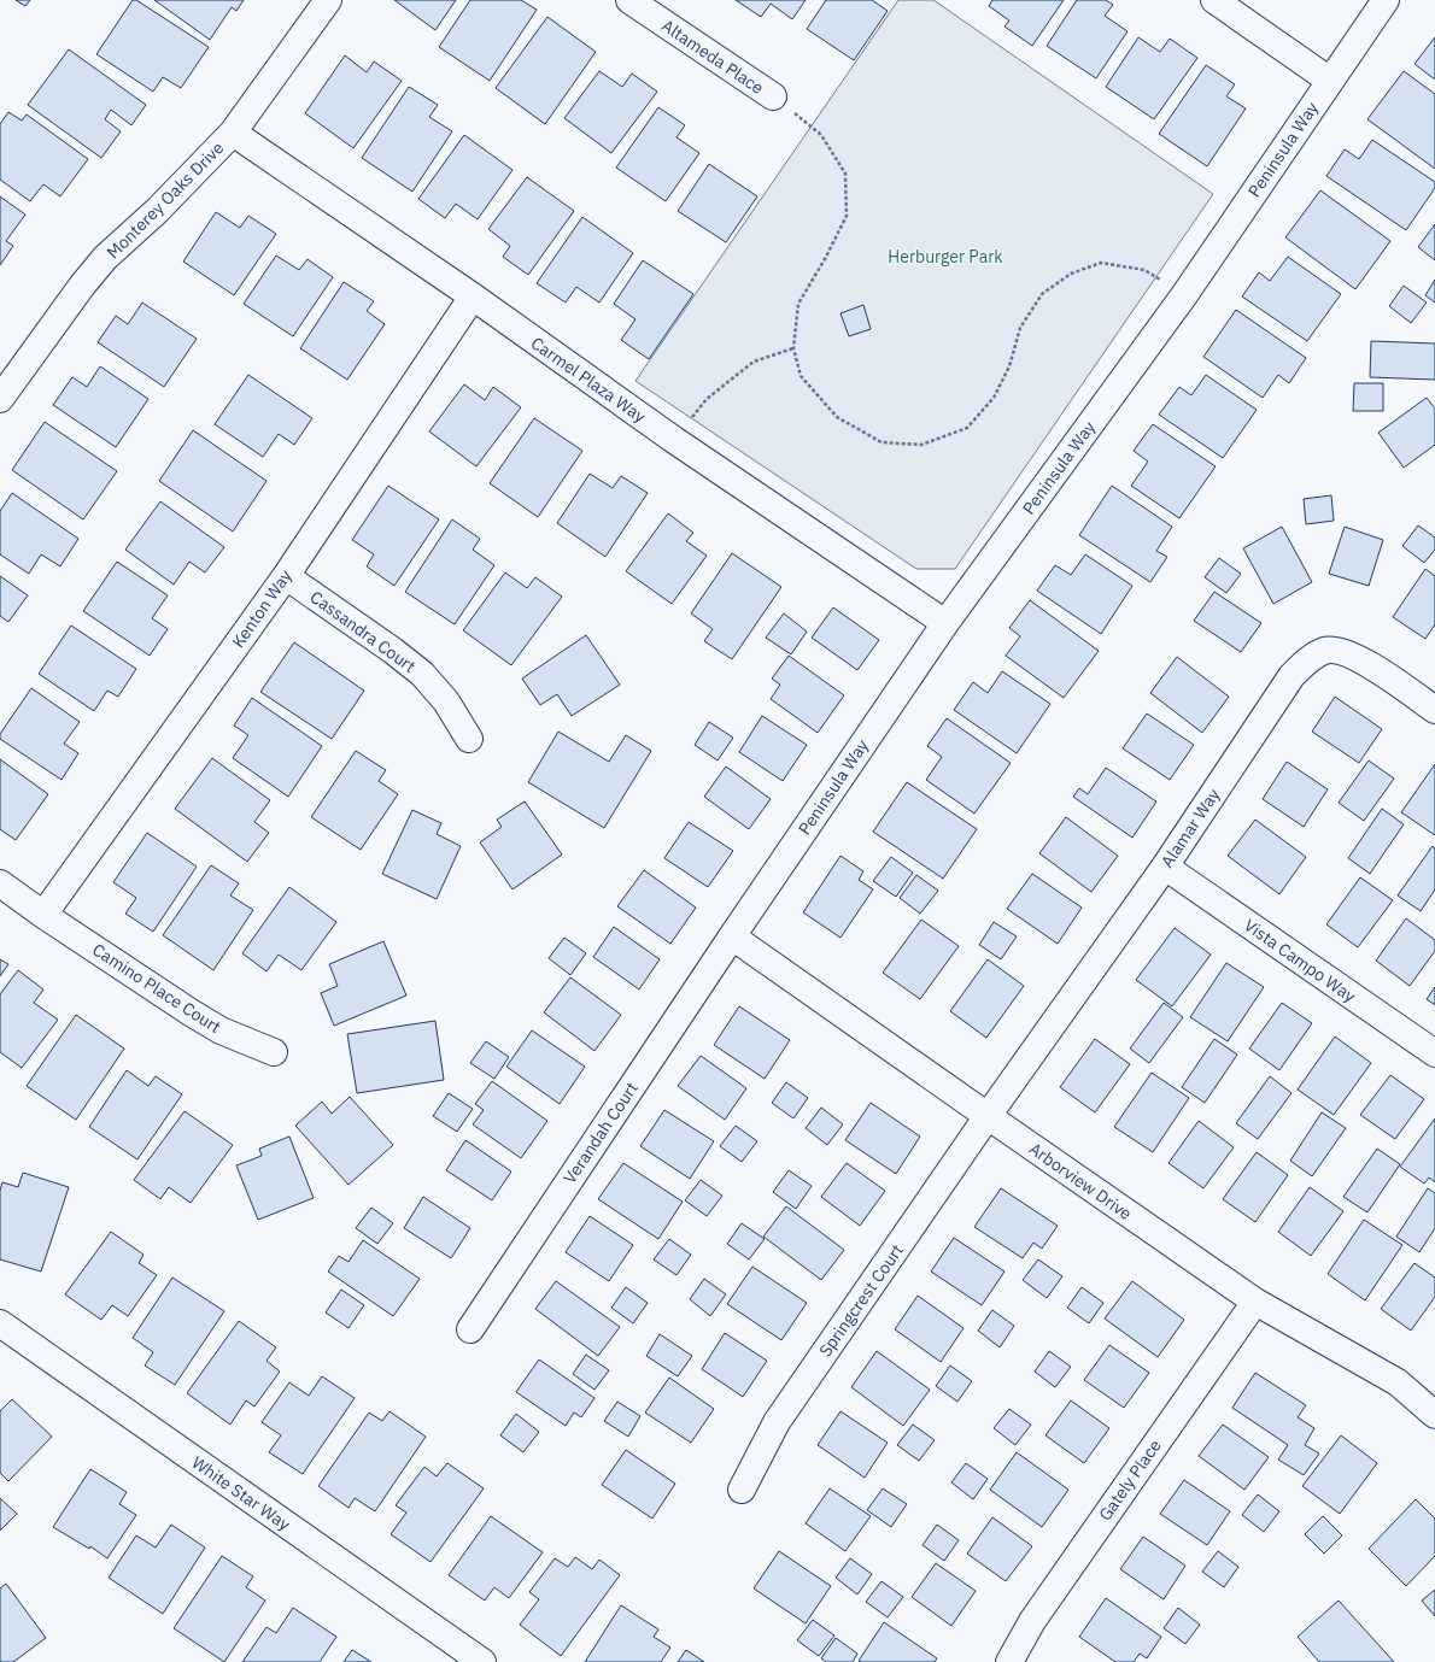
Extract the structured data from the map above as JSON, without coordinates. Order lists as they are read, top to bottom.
{
  "streets": {
    "street": [
      "Altameda Place",
      "Peninsula Way",
      "Monterey Oaks Drive",
      "Carmel Plaza Way",
      "Kenton Way",
      "Cassandra Court",
      "Alamar Way",
      "Vista Campo Way",
      "Camino Place Court",
      "Verandah Court",
      "Arborview Drive",
      "Springcrest Court",
      "Gately Place",
      "White Star Way"
    ]
  },
  "crossings": [
    ["Peninsula Way", "Carmel Plaza Way"],
    ["Peninsula Way", "Verandah Court"],
    ["Peninsula Way", "Arborview Drive"],
    ["Monterey Oaks Drive", "Carmel Plaza Way"],
    ["Carmel Plaza Way", "Kenton Way"],
    ["Kenton Way", "Cassandra Court"],
    ["Kenton Way", "Camino Place Court"],
    ["Alamar Way", "Vista Campo Way"],
    ["Alamar Way", "Arborview Drive"],
    ["Alamar Way", "Springcrest Court"],
    ["Verandah Court", "Arborview Drive"],
    ["Arborview Drive", "Springcrest Court"],
    ["Arborview Drive", "Gately Place"]
  ],
  "parks": ["Herburger Park"]
}
